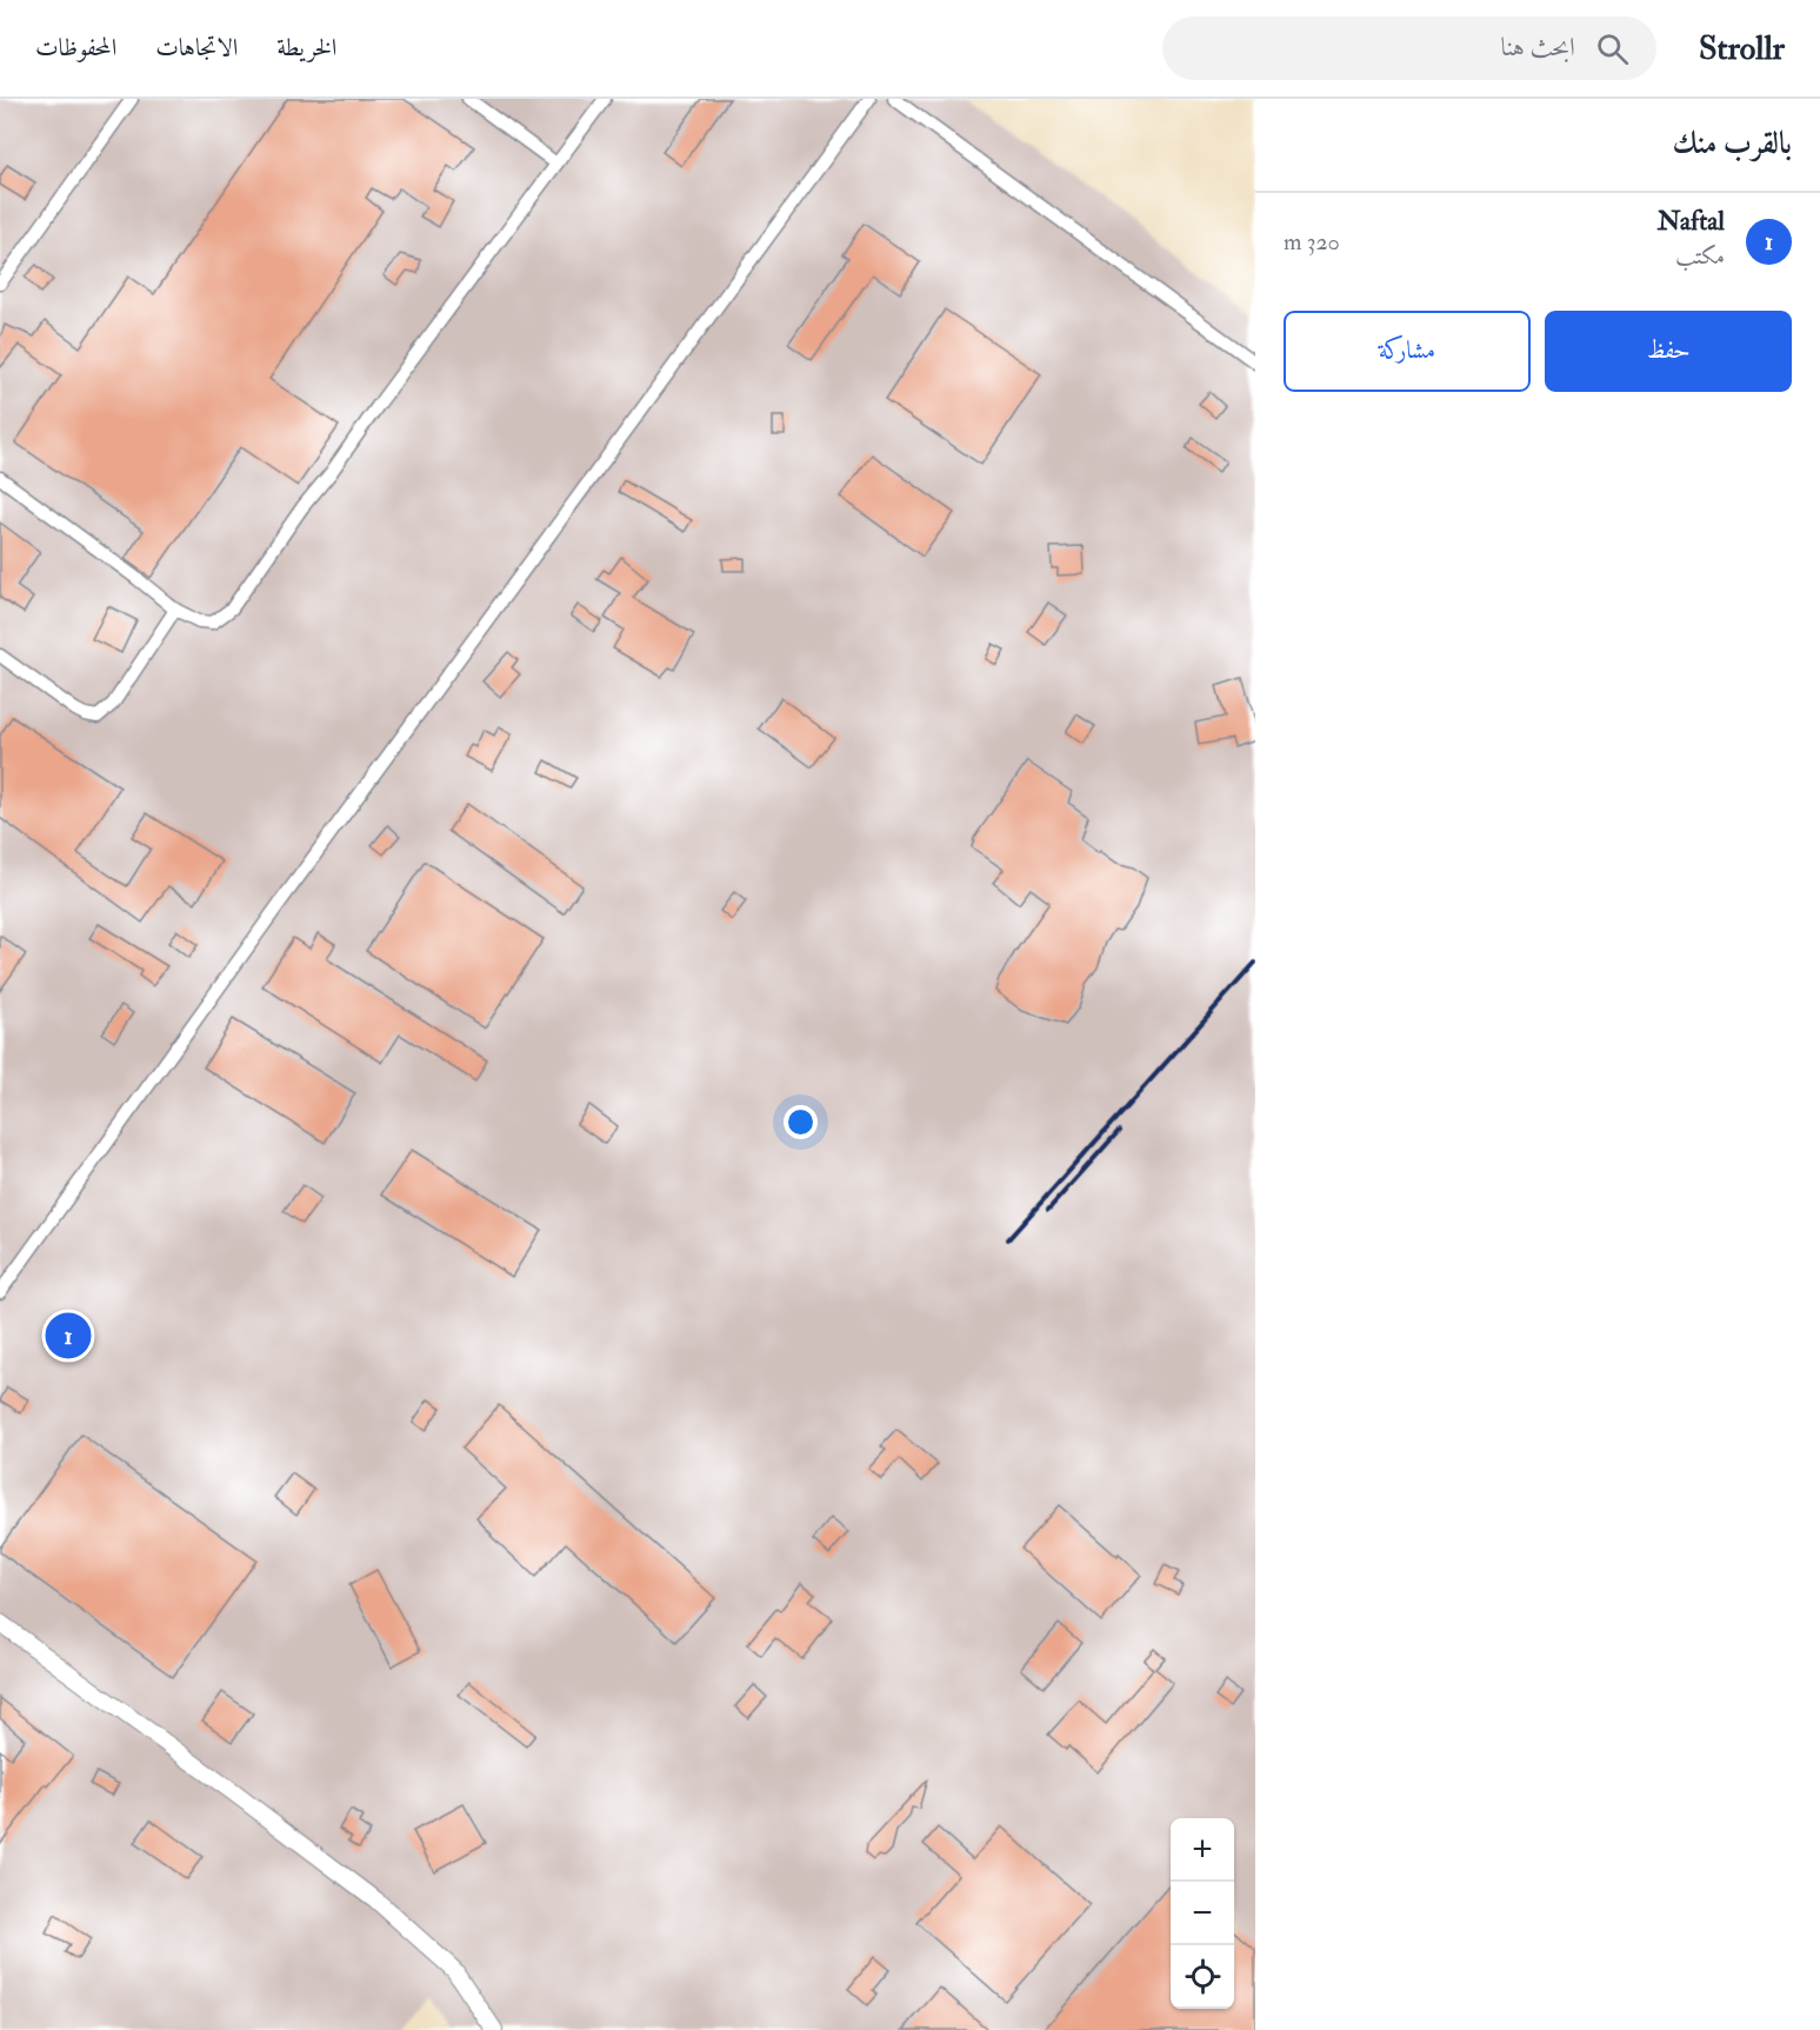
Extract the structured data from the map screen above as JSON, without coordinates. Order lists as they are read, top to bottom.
{
  "page": {
    "header": "Strollr",
    "search": "ابحث هنا",
    "nav": ["الخريطة", "الاتجاهات", "المحفوظات"],
    "heading": "بالقرب منك",
    "list": [
      {
        "mark": "1",
        "name": "Naftal",
        "note": "مكتب",
        "value": "320 m"
      }
    ],
    "buttons": ["حفظ", "مشاركة"],
    "pins": "1",
    "map_buttons": ["+", "−"]
  }
}
